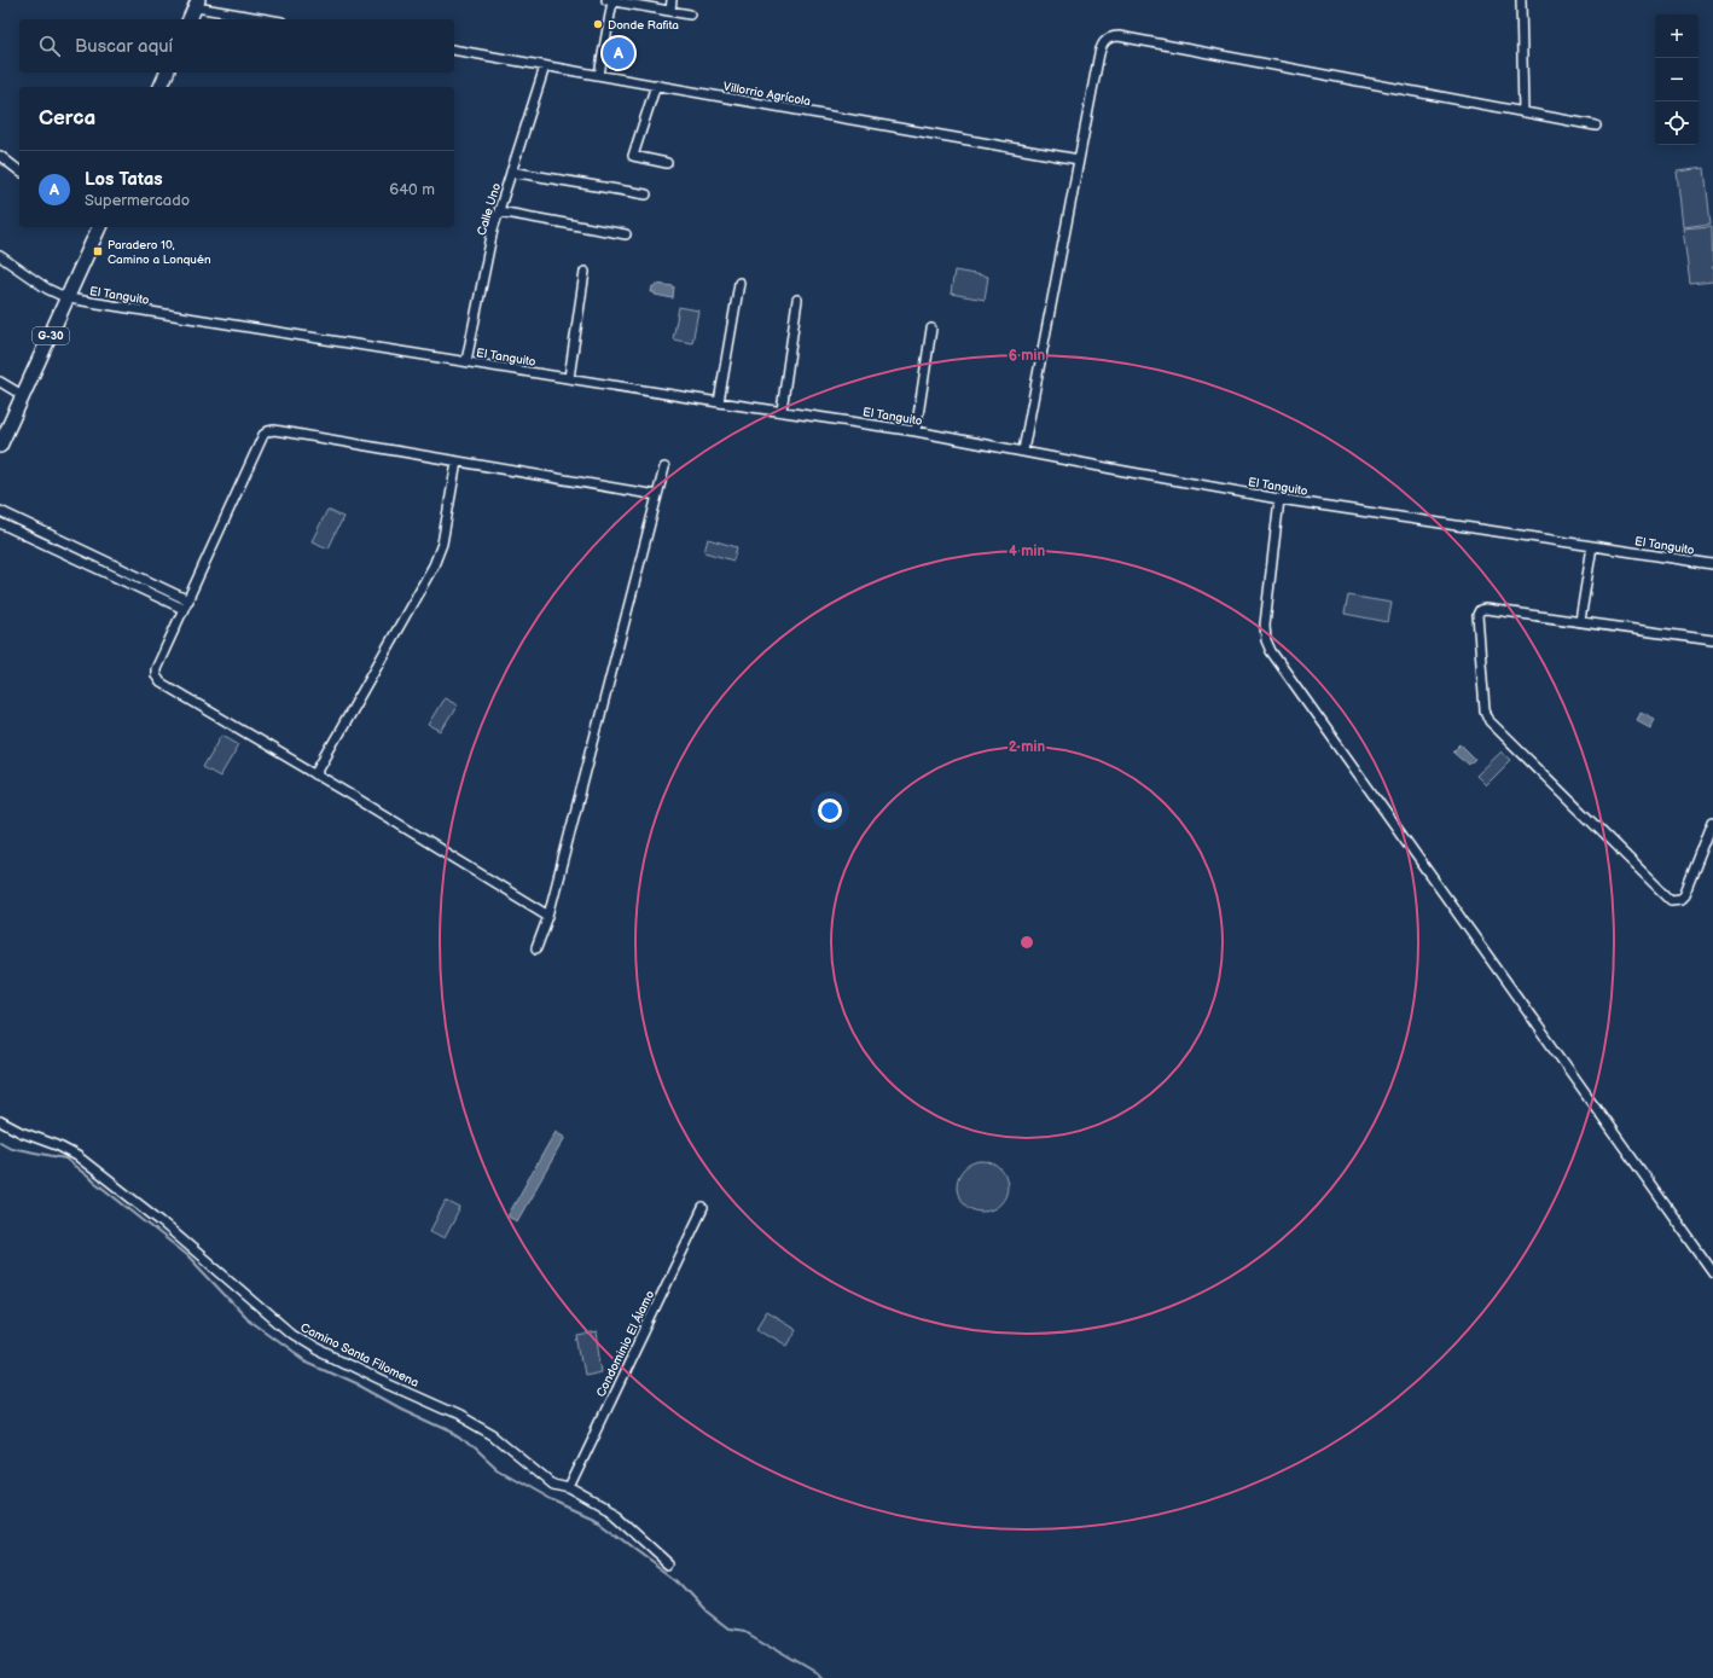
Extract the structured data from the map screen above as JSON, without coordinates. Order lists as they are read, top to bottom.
{
  "streets": {
    "main road": ["G-30"],
    "street": [
      "Villorrio Agrícola",
      "Calle Uno",
      "El Tanguito",
      "Condominio El Álamo",
      "Camino Santa Filomena"
    ]
  },
  "crossings": [
    ["Villorrio Agrícola", "Calle Uno"],
    ["Calle Uno", "El Tanguito"],
    ["El Tanguito", "G-30"],
    ["Condominio El Álamo", "Camino Santa Filomena"]
  ],
  "places": {
    "other": ["Donde Rafita"],
    "transit": ["Paradero 10, Camino a Lonquén"]
  },
  "page": {
    "map_buttons": ["+", "−"],
    "search": "Buscar aquí",
    "pins": "A",
    "heading": "Cerca",
    "list": [
      {
        "mark": "A",
        "name": "Los Tatas",
        "note": "Supermercado",
        "value": "640 m"
      }
    ]
  },
  "rings": ["6 min", "4 min", "2 min"]
}
